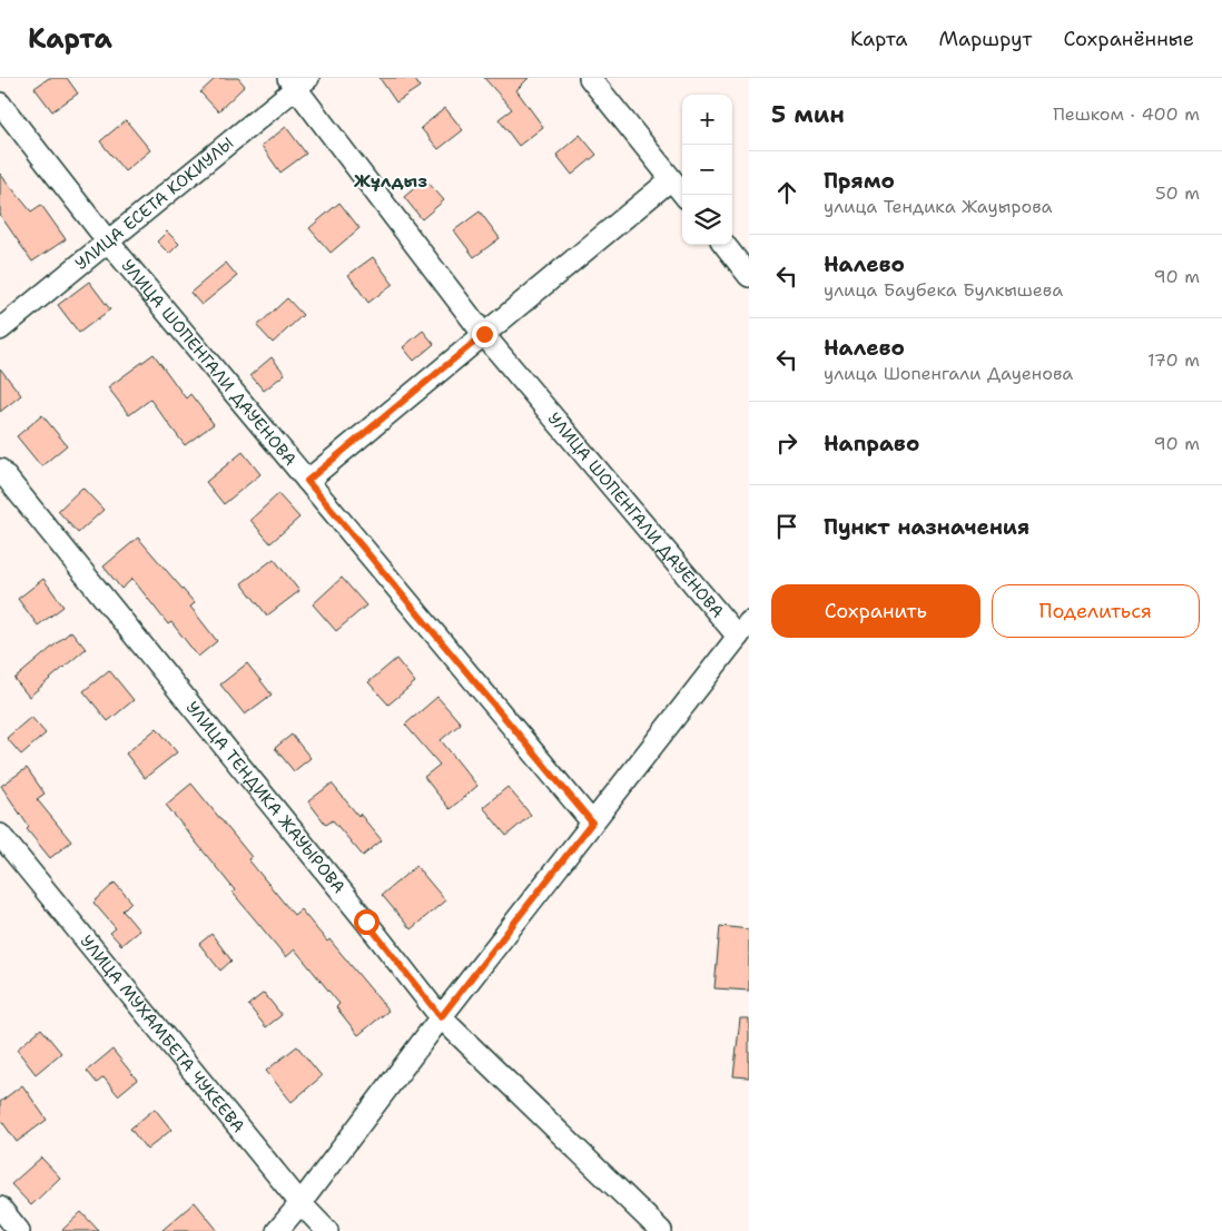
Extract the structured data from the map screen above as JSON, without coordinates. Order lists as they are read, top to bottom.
{
  "streets": {
    "street": [
      "УЛИЦА ЕСЕТА КОКИУЛЫ",
      "УЛИЦА ШОПЕНГАЛИ ДАУЕНОВА",
      "УЛИЦА ТЕНДИКА ЖАУЫРОВА",
      "УЛИЦА МУХАМБЕТА ЧУКЕЕВА"
    ]
  },
  "crossings": [
    ["УЛИЦА ЕСЕТА КОКИУЛЫ", "УЛИЦА ШОПЕНГАЛИ ДАУЕНОВА"]
  ],
  "districts": ["Жұлдыз"],
  "page": {
    "header": "Карта",
    "nav": ["Карта", "Маршрут", "Сохранённые"],
    "heading": ["5 мин", "Пешком · 400 m"],
    "map_buttons": ["+", "−"],
    "list": [
      ["Прямо", "улица Тендика Жауырова", "50 m"],
      ["Налево", "улица Баубека Булкышева", "90 m"],
      ["Налево", "улица Шопенгали Дауенова", "170 m"],
      ["Направо", "90 m"],
      "Пункт назначения"
    ],
    "buttons": ["Сохранить", "Поделиться"]
  }
}
